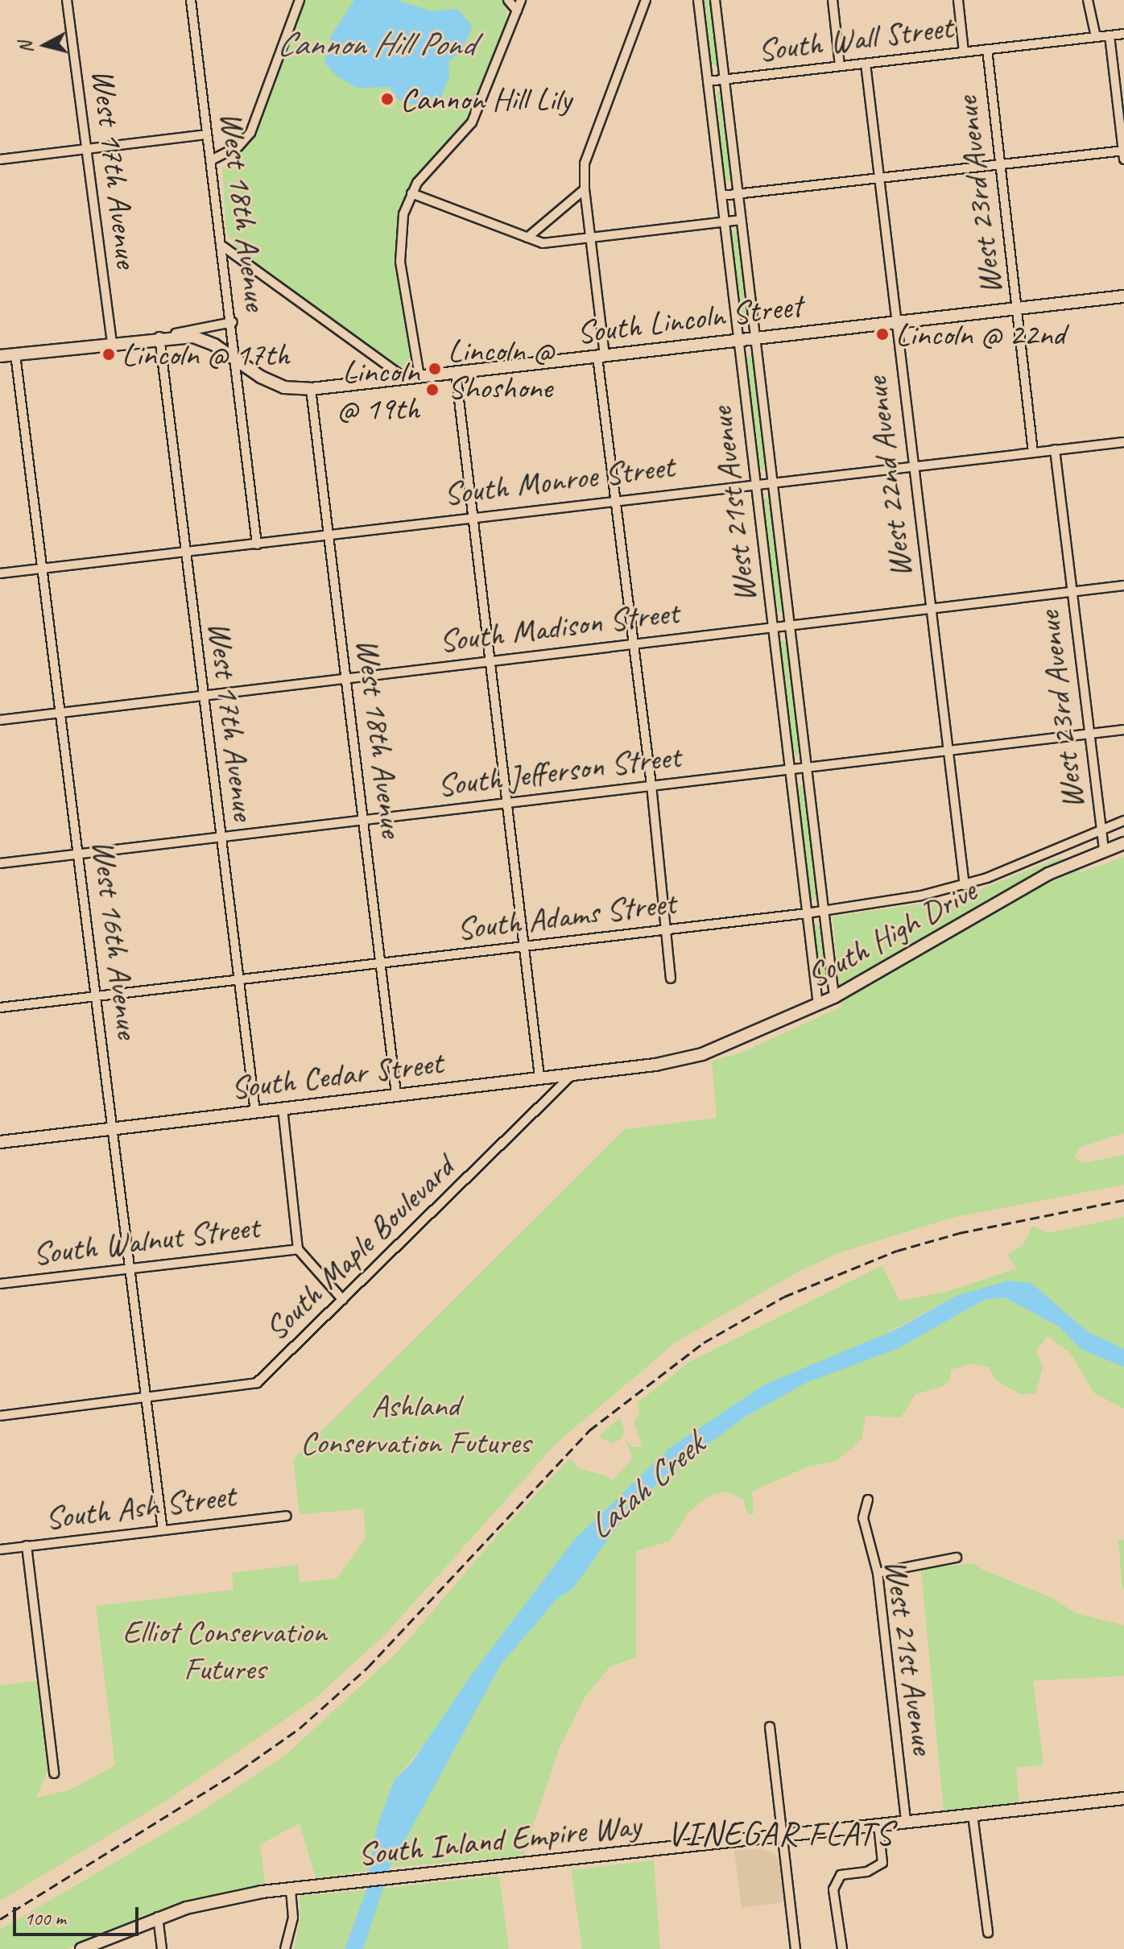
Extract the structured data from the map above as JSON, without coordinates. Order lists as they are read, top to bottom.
{
  "streets": {
    "street": [
      "South Wall Street",
      "West 17th Avenue",
      "West 23rd Avenue",
      "West 18th Avenue",
      "South Lincoln Street",
      "West 22nd Avenue",
      "South Monroe Street",
      "West 21st Avenue",
      "South Madison Street",
      "South Jefferson Street",
      "South Adams Street",
      "South High Drive",
      "West 16th Avenue",
      "South Cedar Street",
      "South Walnut Street",
      "South Maple Boulevard",
      "South Ash Street",
      "South Inland Empire Way"
    ]
  },
  "crossings": [
    ["South Wall Street", "West 23rd Avenue"],
    ["South Wall Street", "West 22nd Avenue"],
    ["South Wall Street", "West 21st Avenue"],
    ["West 17th Avenue", "South Lincoln Street"],
    ["West 17th Avenue", "South Monroe Street"],
    ["West 17th Avenue", "South Madison Street"],
    ["West 17th Avenue", "South Jefferson Street"],
    ["West 17th Avenue", "South Adams Street"],
    ["West 17th Avenue", "South Cedar Street"],
    ["West 23rd Avenue", "South Lincoln Street"],
    ["West 23rd Avenue", "South Monroe Street"],
    ["West 23rd Avenue", "South Madison Street"],
    ["West 23rd Avenue", "South Jefferson Street"],
    ["West 23rd Avenue", "South Adams Street"],
    ["West 23rd Avenue", "South High Drive"],
    ["West 18th Avenue", "South Lincoln Street"],
    ["West 18th Avenue", "South Monroe Street"],
    ["West 18th Avenue", "South Madison Street"],
    ["West 18th Avenue", "South Jefferson Street"],
    ["West 18th Avenue", "South Adams Street"],
    ["West 18th Avenue", "South Cedar Street"],
    ["South Lincoln Street", "West 22nd Avenue"],
    ["South Lincoln Street", "West 21st Avenue"],
    ["South Lincoln Street", "West 16th Avenue"],
    ["West 22nd Avenue", "South Monroe Street"],
    ["West 22nd Avenue", "South Madison Street"],
    ["West 22nd Avenue", "South Jefferson Street"],
    ["West 22nd Avenue", "South Adams Street"],
    ["South Monroe Street", "West 21st Avenue"],
    ["South Monroe Street", "West 16th Avenue"],
    ["West 21st Avenue", "South Madison Street"],
    ["West 21st Avenue", "South Jefferson Street"],
    ["West 21st Avenue", "South Adams Street"],
    ["West 21st Avenue", "South High Drive"],
    ["West 21st Avenue", "South Inland Empire Way"],
    ["South Madison Street", "West 16th Avenue"],
    ["South Jefferson Street", "West 16th Avenue"],
    ["South Adams Street", "West 16th Avenue"],
    ["South High Drive", "South Cedar Street"],
    ["West 16th Avenue", "South Cedar Street"],
    ["West 16th Avenue", "South Walnut Street"],
    ["West 16th Avenue", "South Maple Boulevard"],
    ["West 16th Avenue", "South Ash Street"],
    ["South Cedar Street", "South Maple Boulevard"]
  ],
  "districts": ["VINEGAR FLATS"],
  "water": ["Cannon Hill Pond", "Latah Creek"],
  "parks": ["Ashland Conservation Futures", "Elliot Conservation Futures"],
  "places": [
    "Cannon Hill Lily",
    "Lincoln @ 22nd",
    "Lincoln @ 17th",
    "Lincoln @ Shoshone",
    "Lincoln @ 19th"
  ],
  "scale_bar": "100 m",
  "north": "left"
}
